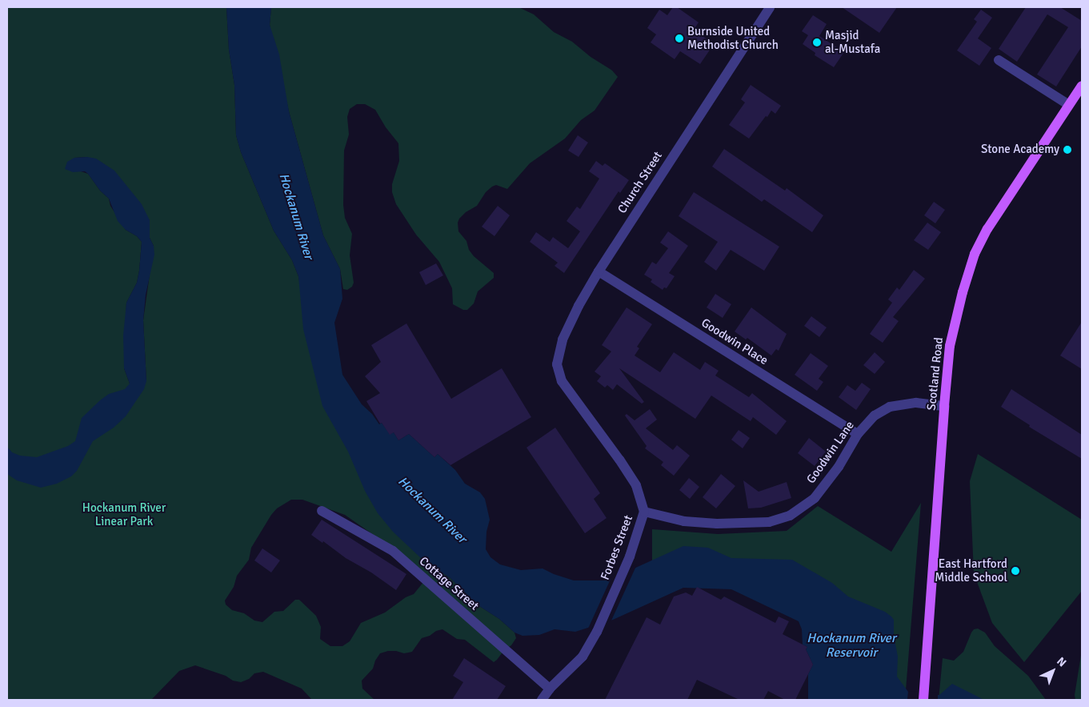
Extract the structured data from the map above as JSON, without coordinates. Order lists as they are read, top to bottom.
{
  "streets": {
    "main road": ["Scotland Road"],
    "street": [
      "Church Street",
      "Goodwin Place",
      "Goodwin Lane",
      "Forbes Street",
      "Cottage Street"
    ]
  },
  "crossings": [
    ["Church Street", "Goodwin Place"],
    ["Church Street", "Forbes Street"],
    ["Goodwin Place", "Goodwin Lane"],
    ["Scotland Road", "Goodwin Lane"],
    ["Goodwin Lane", "Forbes Street"],
    ["Forbes Street", "Cottage Street"]
  ],
  "water": ["Hockanum River", "Hockanum River Reservoir"],
  "parks": ["Hockanum River Linear Park"],
  "places": [
    "Burnside United Methodist Church",
    "Masjid al-Mustafa",
    "Stone Academy",
    "East Hartford Middle School"
  ],
  "north": "top right"
}
